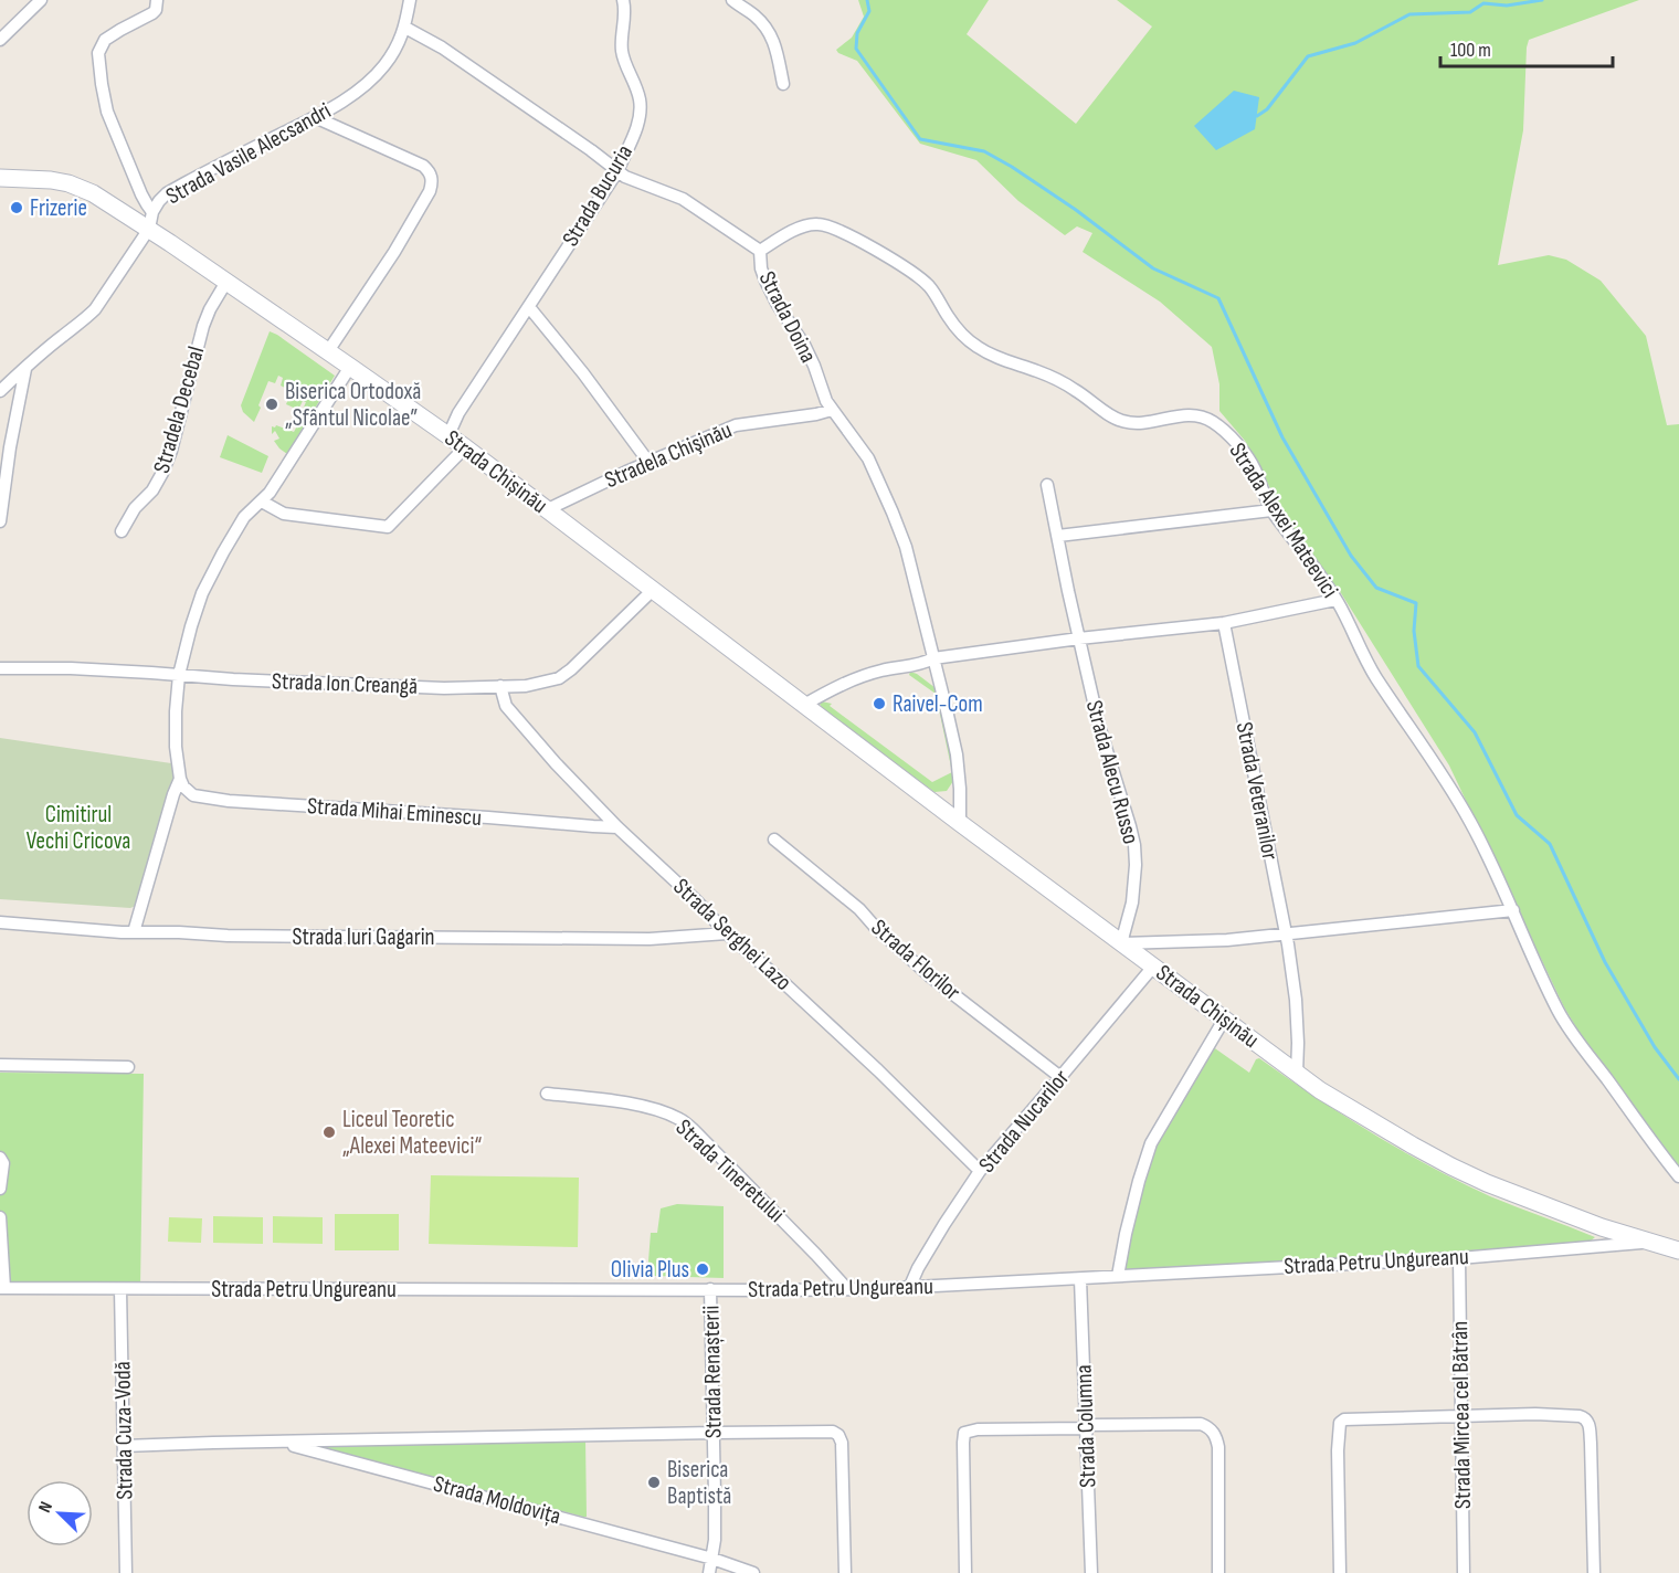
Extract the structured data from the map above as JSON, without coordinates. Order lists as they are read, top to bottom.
{
  "streets": {
    "street": [
      "Strada Vasile Alecsandri",
      "Strada Bucuria",
      "Strada Doina",
      "Stradela Decebal",
      "Stradela Chişinău",
      "Strada Chișinău",
      "Strada Alexei Mateevici",
      "Strada Ion Creangă",
      "Strada Alecu Russo",
      "Strada Veteranilor",
      "Strada Mihai Eminescu",
      "Strada Serghei Lazo",
      "Strada Iuri Gagarin",
      "Strada Florilor",
      "Strada Nucarilor",
      "Strada Tineretului",
      "Strada Petru Ungureanu",
      "Strada Renașterii",
      "Strada Mircea cel Bătrân",
      "Strada Columna",
      "Strada Cuza-Vodă",
      "Strada Moldovița"
    ]
  },
  "crossings": [
    ["Strada Vasile Alecsandri", "Strada Doina"],
    ["Strada Vasile Alecsandri", "Strada Chișinău"],
    ["Strada Bucuria", "Strada Doina"],
    ["Strada Bucuria", "Strada Chișinău"],
    ["Strada Doina", "Stradela Chişinău"],
    ["Strada Doina", "Strada Chișinău"],
    ["Strada Doina", "Strada Alexei Mateevici"],
    ["Stradela Decebal", "Strada Chișinău"],
    ["Stradela Chişinău", "Strada Chișinău"],
    ["Strada Chișinău", "Strada Ion Creangă"],
    ["Strada Chișinău", "Strada Alecu Russo"],
    ["Strada Chișinău", "Strada Veteranilor"],
    ["Strada Chișinău", "Strada Nucarilor"],
    ["Strada Chișinău", "Strada Petru Ungureanu"],
    ["Strada Ion Creangă", "Strada Serghei Lazo"],
    ["Strada Mihai Eminescu", "Strada Serghei Lazo"],
    ["Strada Serghei Lazo", "Strada Iuri Gagarin"],
    ["Strada Serghei Lazo", "Strada Nucarilor"],
    ["Strada Florilor", "Strada Nucarilor"],
    ["Strada Nucarilor", "Strada Petru Ungureanu"],
    ["Strada Tineretului", "Strada Petru Ungureanu"],
    ["Strada Petru Ungureanu", "Strada Renașterii"],
    ["Strada Petru Ungureanu", "Strada Mircea cel Bătrân"],
    ["Strada Petru Ungureanu", "Strada Columna"],
    ["Strada Petru Ungureanu", "Strada Cuza-Vodă"],
    ["Strada Renașterii", "Strada Moldovița"],
    ["Strada Cuza-Vodă", "Strada Moldovița"]
  ],
  "parks": ["Cimitirul Vechi Cricova"],
  "places": [
    "Frizerie",
    "Biserica Ortodoxă „Sfântul Nicolae”",
    "Raivel-Com",
    "Liceul Teoretic „Alexei Mateevici“",
    "Olivia Plus",
    "Biserica Baptistă"
  ],
  "scale_bar": "100 m",
  "north": "top left"
}
